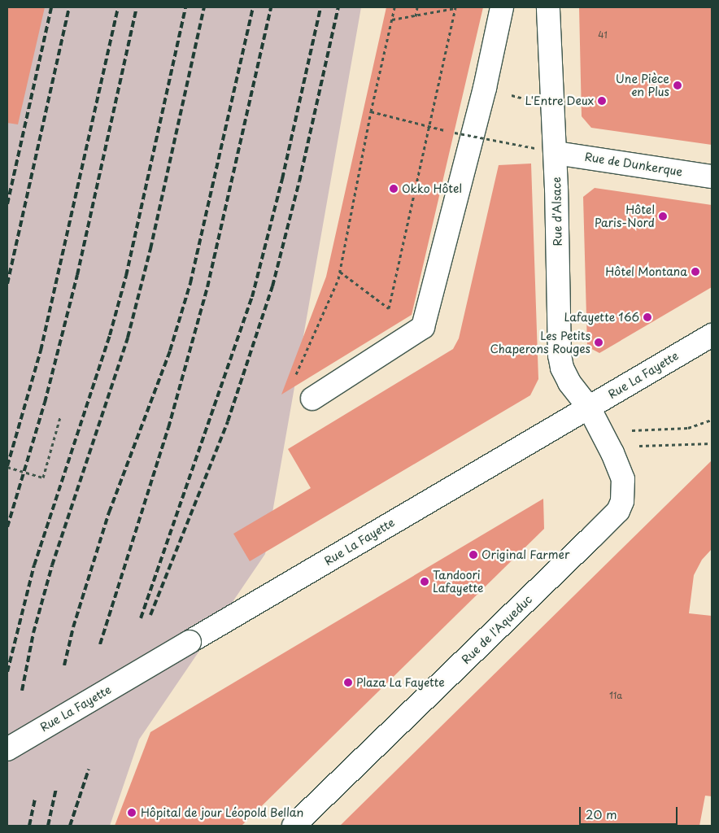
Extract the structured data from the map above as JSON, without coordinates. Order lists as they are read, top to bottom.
{
  "streets": {
    "street": [
      "Rue de Dunkerque",
      "Rue d'Alsace",
      "Rue La Fayette",
      "Rue de l'Aqueduc"
    ]
  },
  "crossings": [
    ["Rue de Dunkerque", "Rue d'Alsace"],
    ["Rue d'Alsace", "Rue La Fayette"],
    ["Rue d'Alsace", "Rue de l'Aqueduc"],
    ["Rue La Fayette", "Rue de l'Aqueduc"]
  ],
  "places": [
    "Une Pièce en Plus",
    "L'Entre Deux",
    "Okko Hôtel",
    "Hôtel Paris-Nord",
    "Hôtel Montana",
    "Lafayette 166",
    "Les Petits Chaperons Rouges",
    "Original Farmer",
    "Tandoori Lafayette",
    "Plaza La Fayette",
    "Hôpital de jour Léopold Bellan"
  ],
  "house_numbers": ["41", "11a"],
  "scale_bar": "20 m"
}
